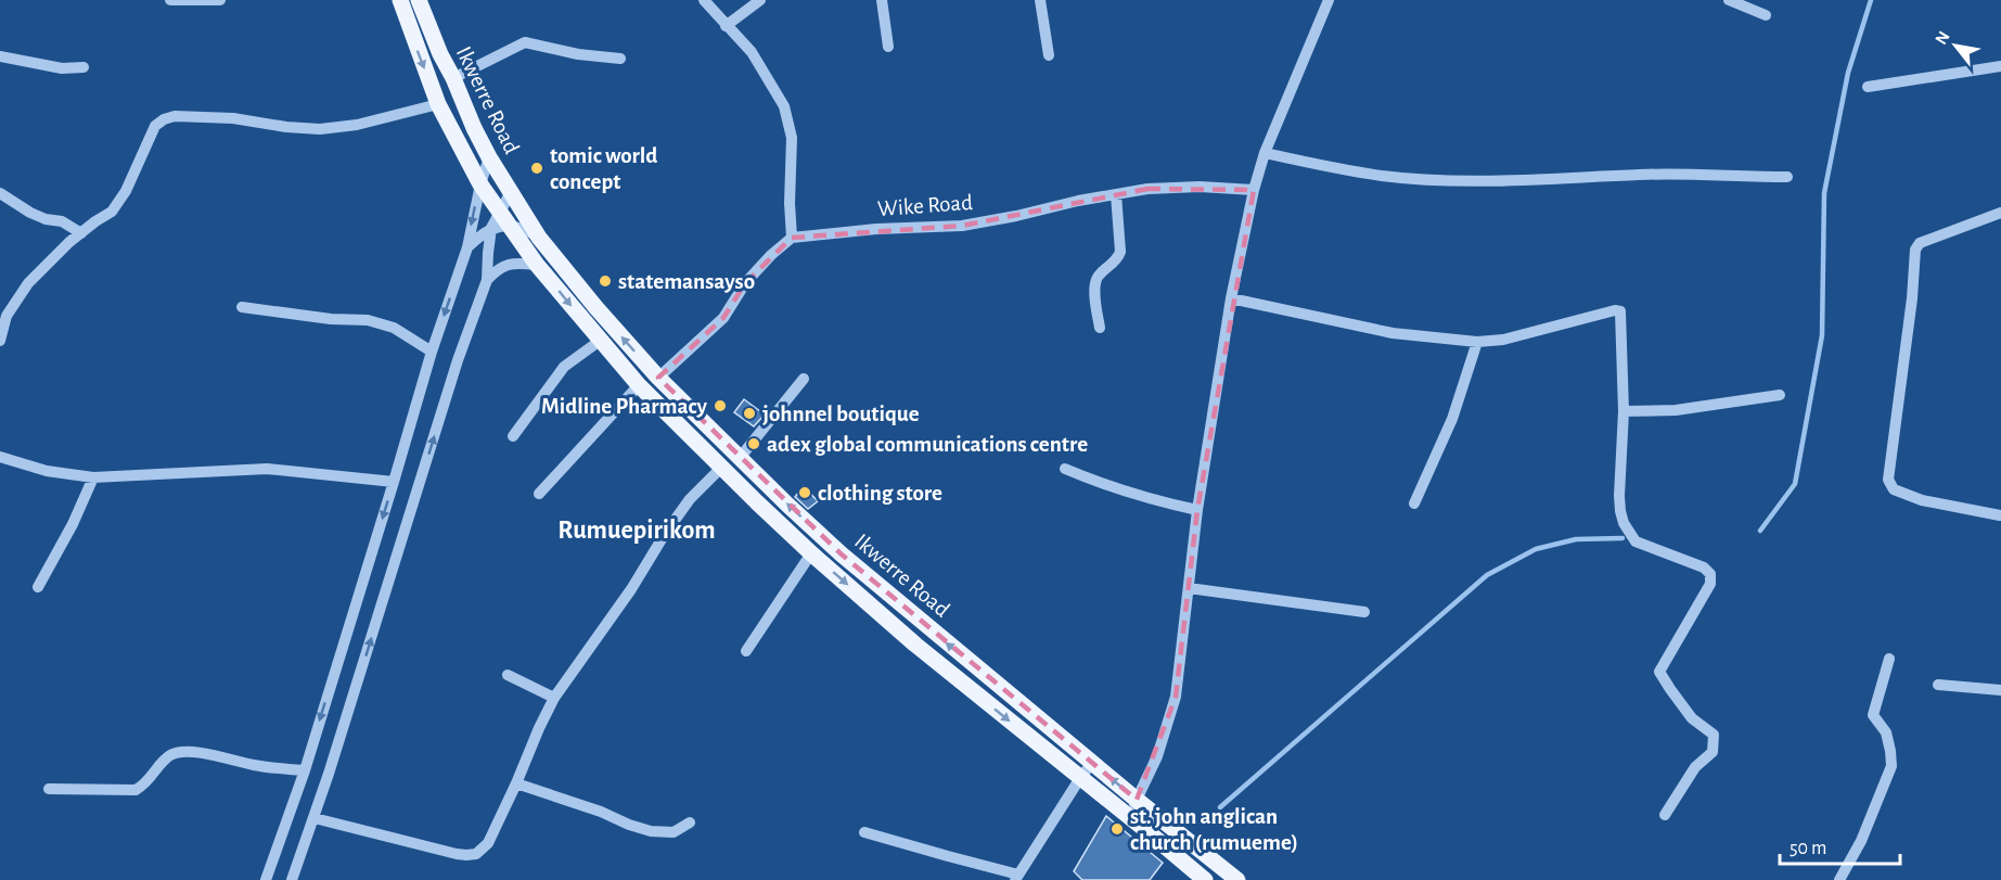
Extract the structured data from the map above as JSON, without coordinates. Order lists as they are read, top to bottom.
{
  "streets": {
    "main road": ["Ikwerre Road"],
    "street": ["Wike Road"]
  },
  "districts": ["Rumuepirikom"],
  "places": [
    "tomic world concept",
    "statemansayso",
    "Midline Pharmacy",
    "johnnel boutique",
    "adex global communications centre",
    "clothing store",
    "st. john anglican church (rumueme)"
  ],
  "scale_bar": "50 m",
  "north": "top left"
}
